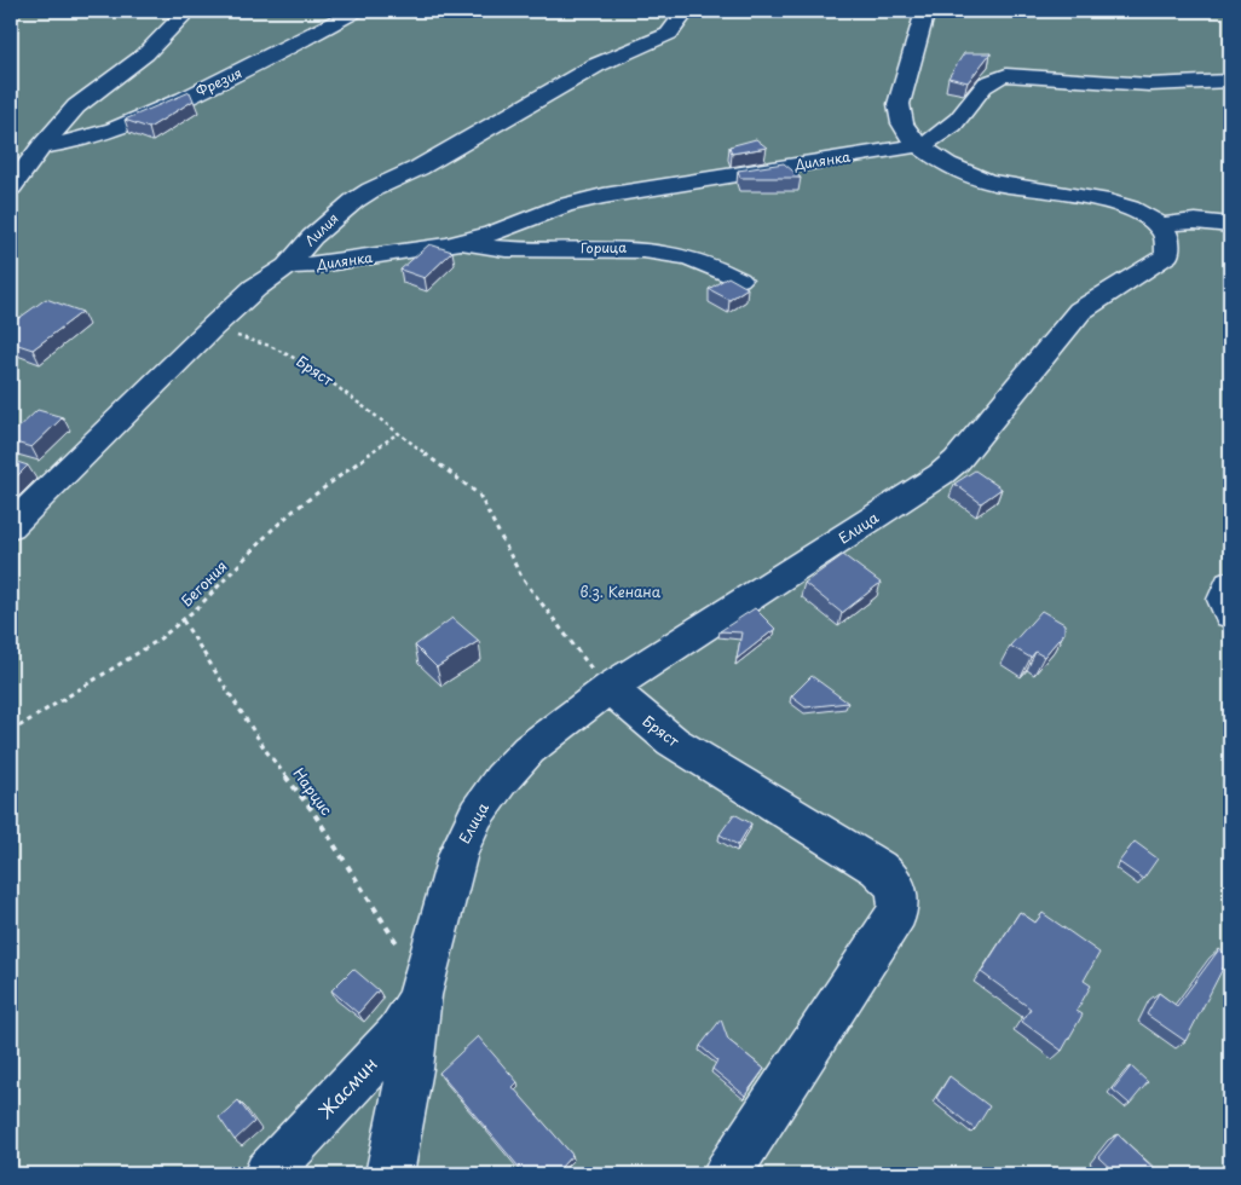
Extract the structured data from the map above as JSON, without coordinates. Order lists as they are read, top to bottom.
{
  "streets": {
    "street": [
      "Фрезия",
      "Дилянка",
      "Лилия",
      "Горица",
      "Бряст",
      "Елица",
      "Жасмин"
    ],
    "path": ["Бегония", "Нарцис"]
  },
  "crossings": [
    ["Дилянка", "Лилия"],
    ["Дилянка", "Горица"],
    ["Лилия", "Бряст"],
    ["Бряст", "Елица"],
    ["Бряст", "Бегония"],
    ["Елица", "Нарцис"],
    ["Елица", "Жасмин"],
    ["Бегония", "Нарцис"],
    ["Нарцис", "Жасмин"]
  ],
  "parks": ["в.з. Кенана"]
}
